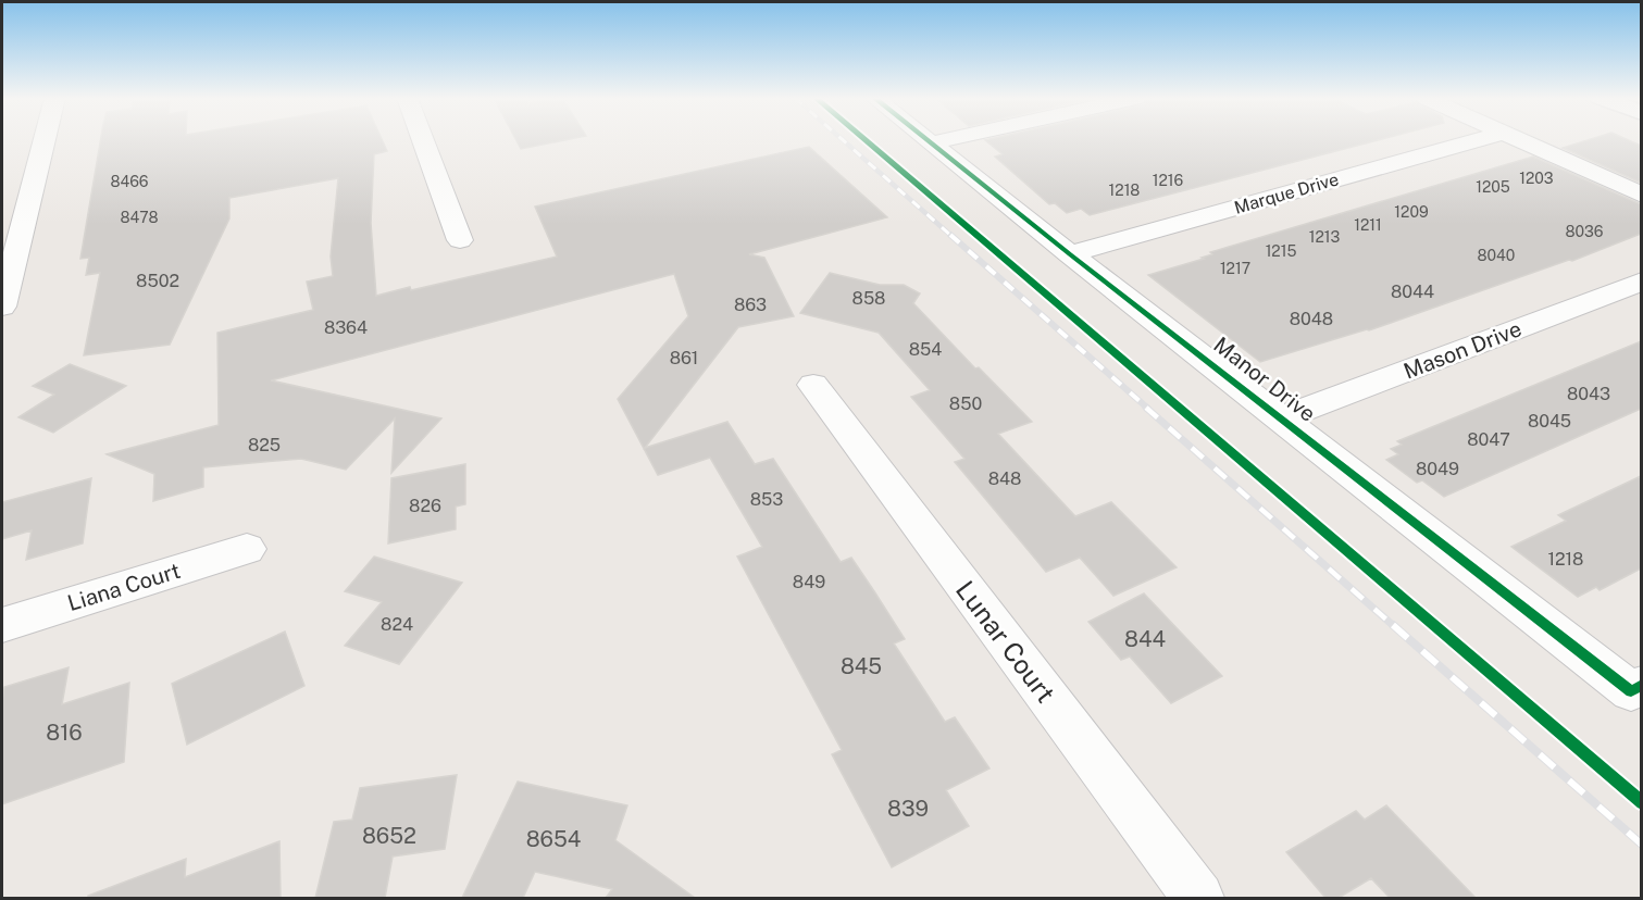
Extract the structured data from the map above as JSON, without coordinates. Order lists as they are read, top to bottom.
{
  "streets": {
    "street": [
      "Marque Drive",
      "Mason Drive",
      "Manor Drive",
      "Liana Court",
      "Lunar Court"
    ]
  },
  "crossings": [
    ["Marque Drive", "Manor Drive"],
    ["Mason Drive", "Manor Drive"]
  ],
  "house_numbers": [
    "1203",
    "1216",
    "8466",
    "1205",
    "1218",
    "1209",
    "8478",
    "1211",
    "8036",
    "1213",
    "1215",
    "8040",
    "1217",
    "8502",
    "8044",
    "858",
    "863",
    "8048",
    "8364",
    "854",
    "861",
    "8043",
    "850",
    "8045",
    "8047",
    "825",
    "8049",
    "848",
    "853",
    "826",
    "1218",
    "849",
    "824",
    "844",
    "845",
    "816",
    "839",
    "8652",
    "8654"
  ]
}
